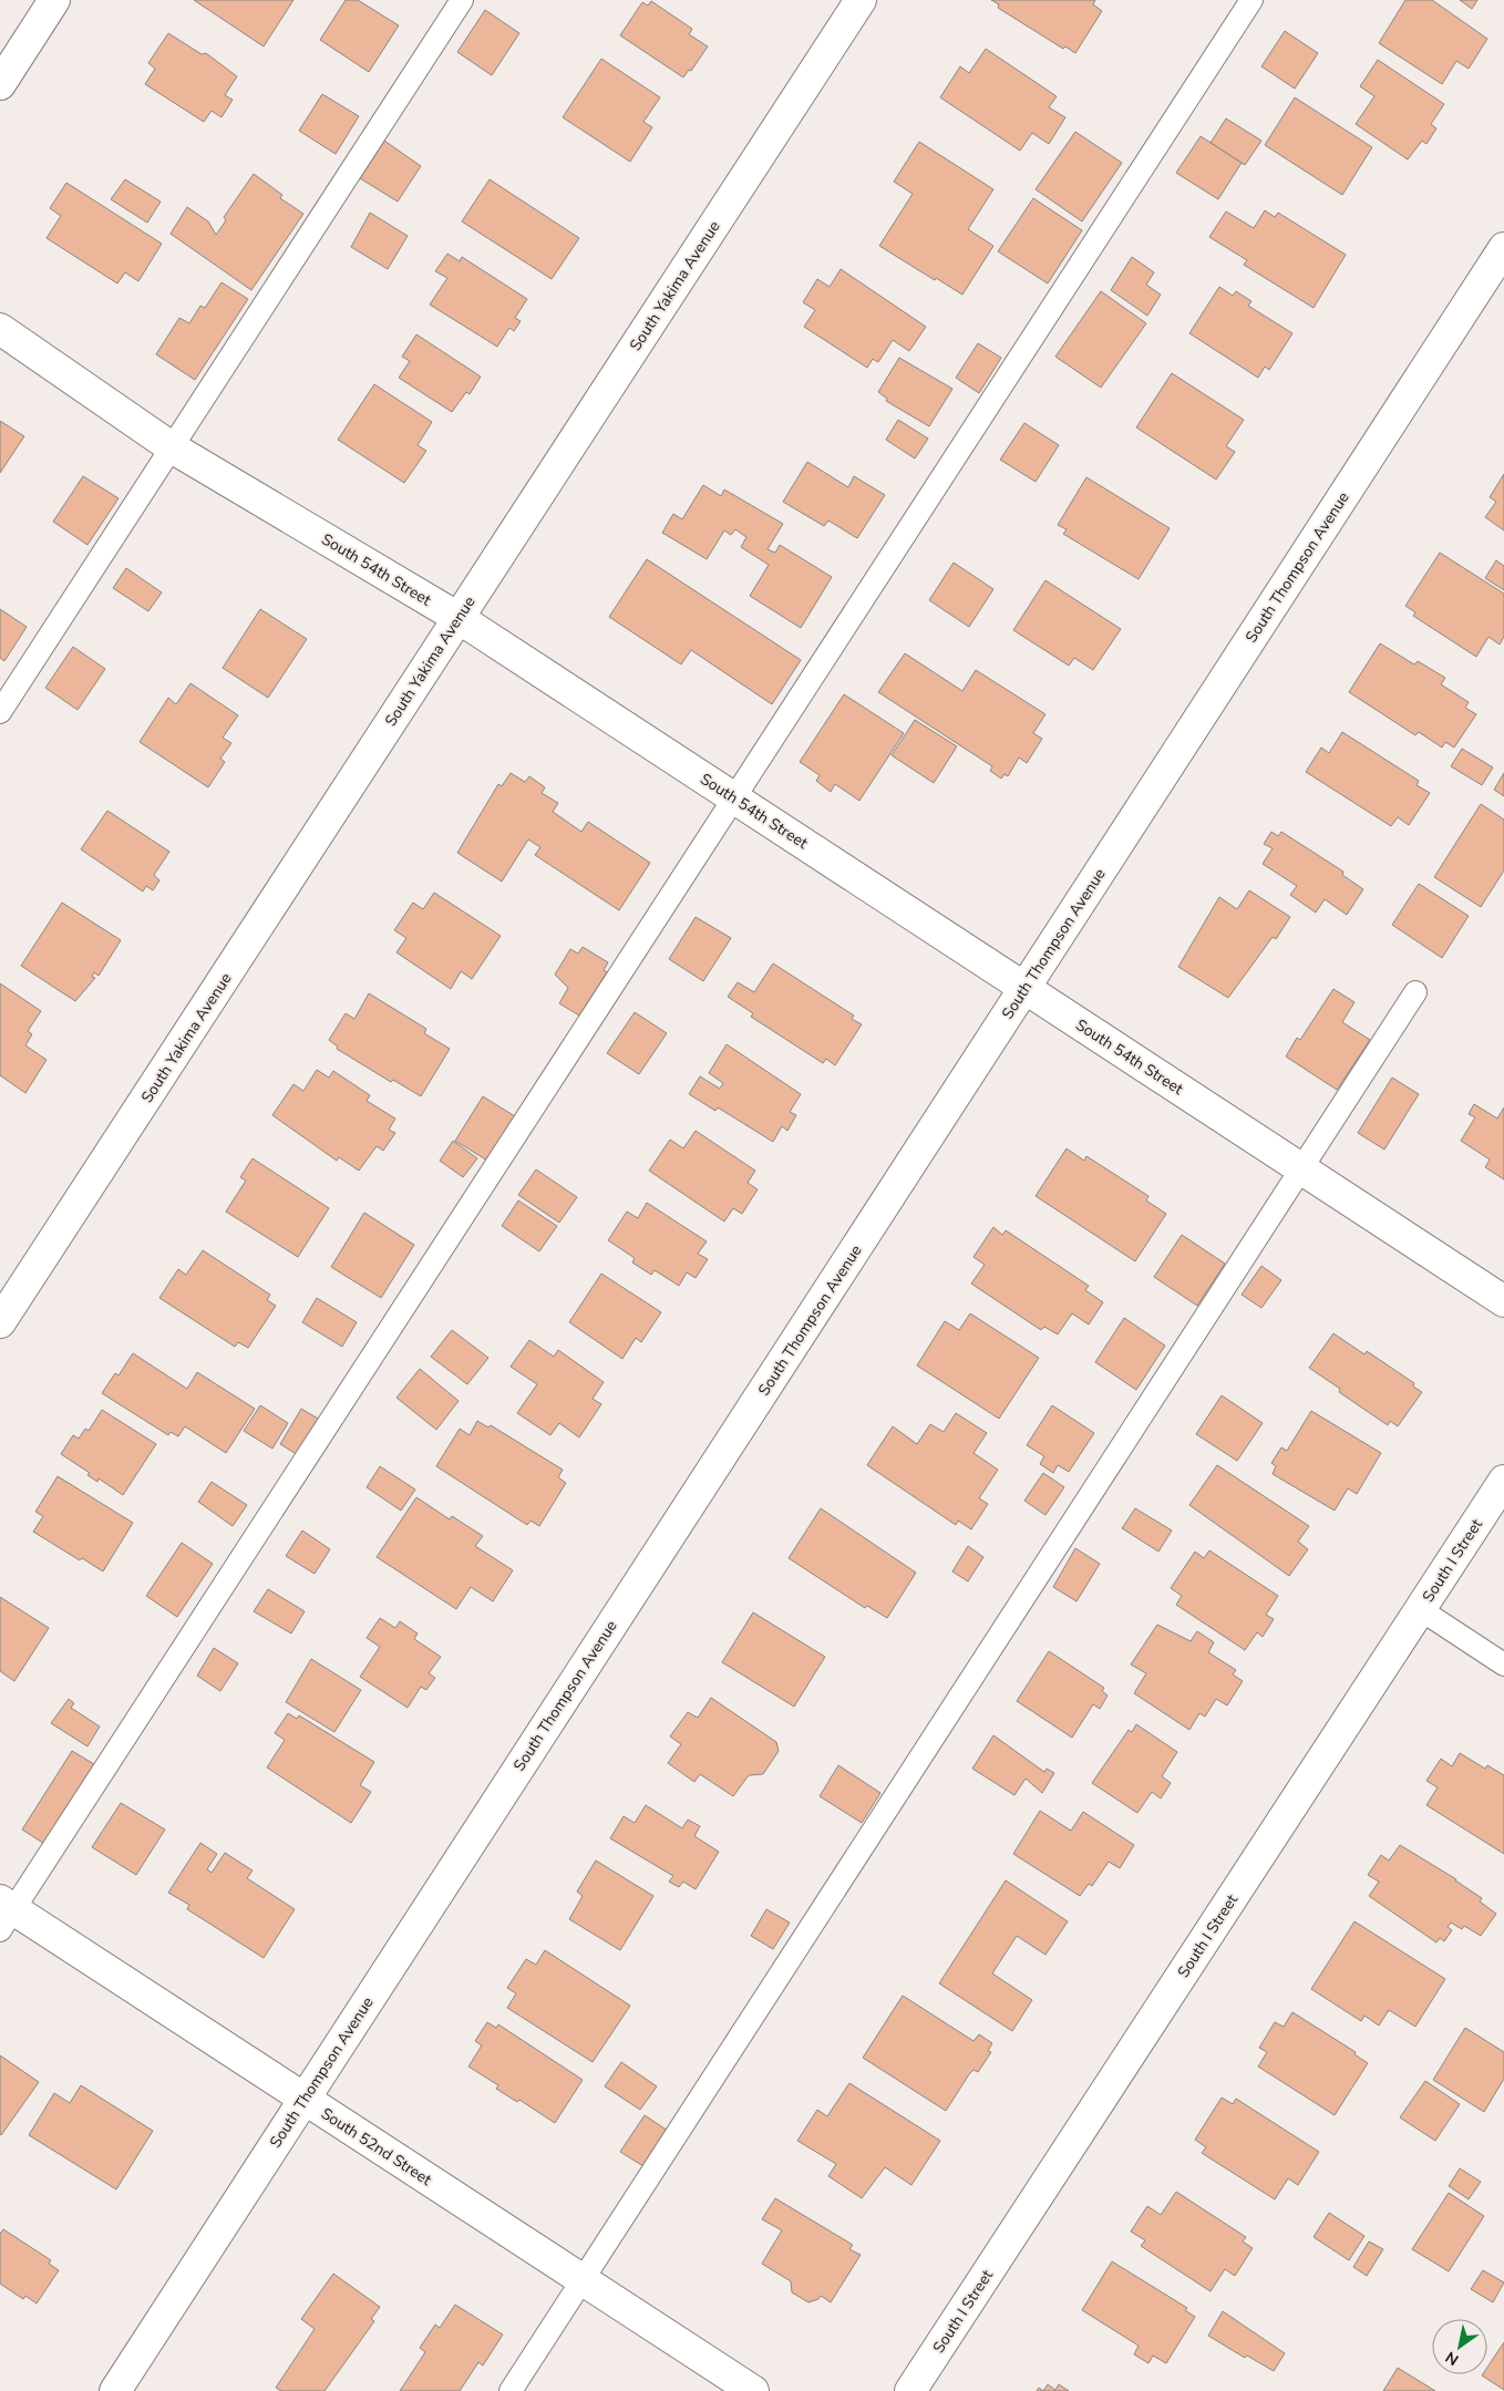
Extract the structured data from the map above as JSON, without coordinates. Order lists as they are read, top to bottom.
{
  "streets": {
    "street": [
      "South Yakima Avenue",
      "South Thompson Avenue",
      "South 54th Street",
      "South I Street",
      "South 52nd Street"
    ]
  },
  "crossings": [
    ["South Yakima Avenue", "South 54th Street"],
    ["South Thompson Avenue", "South 54th Street"],
    ["South Thompson Avenue", "South 52nd Street"]
  ],
  "north": "bottom left"
}
